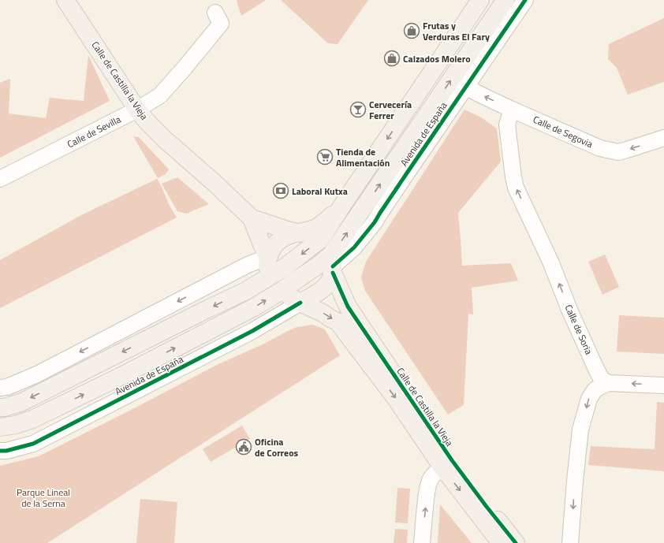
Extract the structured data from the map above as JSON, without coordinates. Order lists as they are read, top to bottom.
{
  "streets": {
    "main road": ["Calle de Castilla la Vieja", "Avenida de España"],
    "street": ["Calle de Sevilla", "Calle de Segovia", "Calle de Soria"]
  },
  "crossings": [
    ["Calle de Castilla la Vieja", "Calle de Sevilla"],
    ["Calle de Castilla la Vieja", "Avenida de España"],
    ["Calle de Segovia", "Avenida de España"],
    ["Calle de Segovia", "Calle de Soria"]
  ],
  "one_way": ["Calle de Segovia", "Calle de Soria"],
  "parks": ["Parque Lineal de la Serna"],
  "places": {
    "shop": ["Frutas y Verduras El Fary", "Calzados Molero"],
    "bar": ["Cervecería Ferrer"],
    "supermarket": ["Tienda de Alimentación"],
    "bank": ["Laboral Kutxa"],
    "public building": ["Oficina de Correos"]
  }
}
